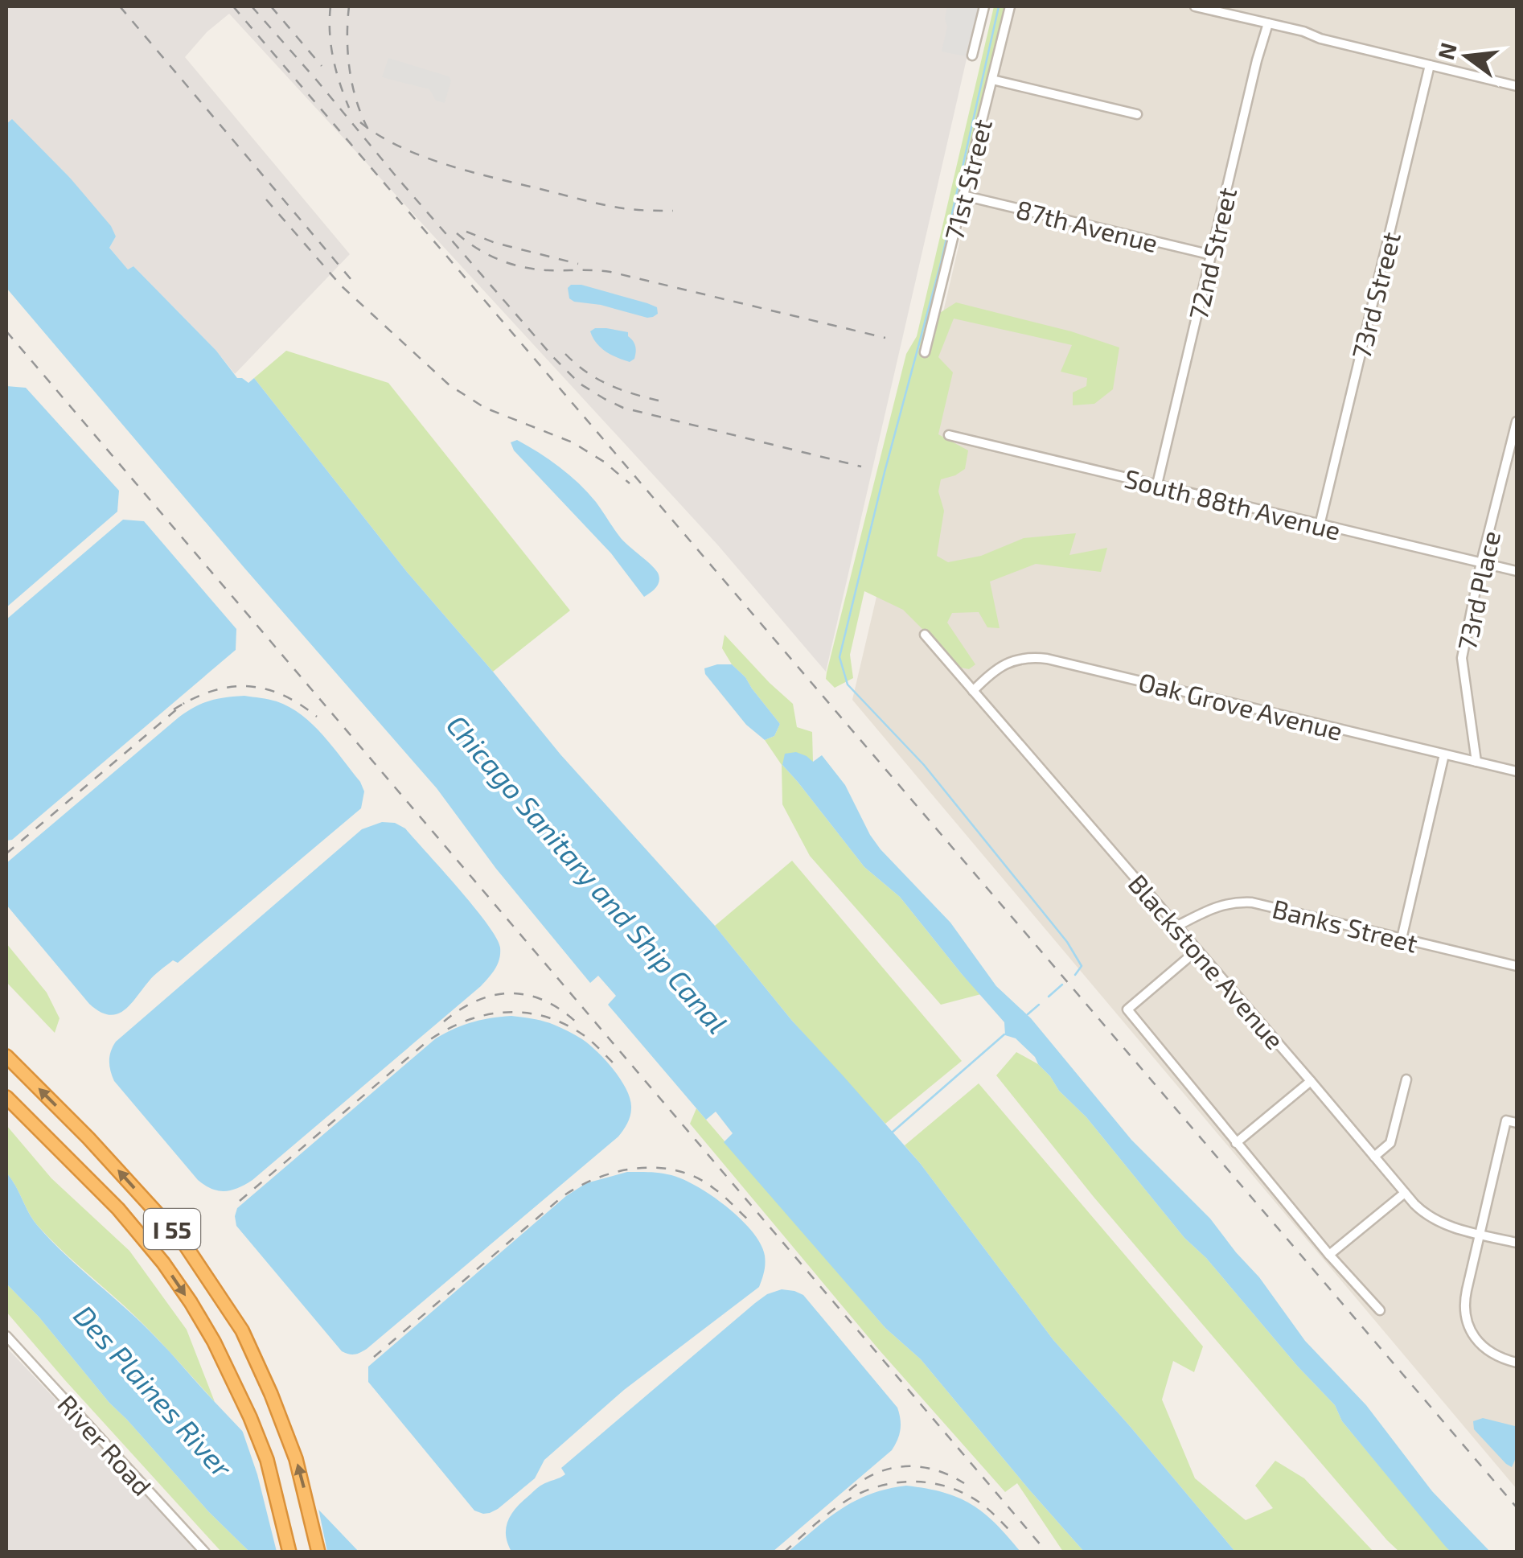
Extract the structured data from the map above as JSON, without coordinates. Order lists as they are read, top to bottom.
{
  "streets": {
    "highway": ["I 55"],
    "street": [
      "71st Street",
      "87th Avenue",
      "72nd Street",
      "73rd Street",
      "South 88th Avenue",
      "73rd Place",
      "Oak Grove Avenue",
      "Banks Street",
      "Blackstone Avenue",
      "River Road"
    ]
  },
  "crossings": [
    ["71st Street", "87th Avenue"],
    ["87th Avenue", "72nd Street"],
    ["72nd Street", "South 88th Avenue"],
    ["73rd Street", "South 88th Avenue"],
    ["South 88th Avenue", "73rd Place"],
    ["73rd Place", "Oak Grove Avenue"],
    ["Oak Grove Avenue", "Blackstone Avenue"],
    ["Banks Street", "Blackstone Avenue"]
  ],
  "water": ["Chicago Sanitary and Ship Canal", "Des Plaines River"],
  "north": "left"
}
